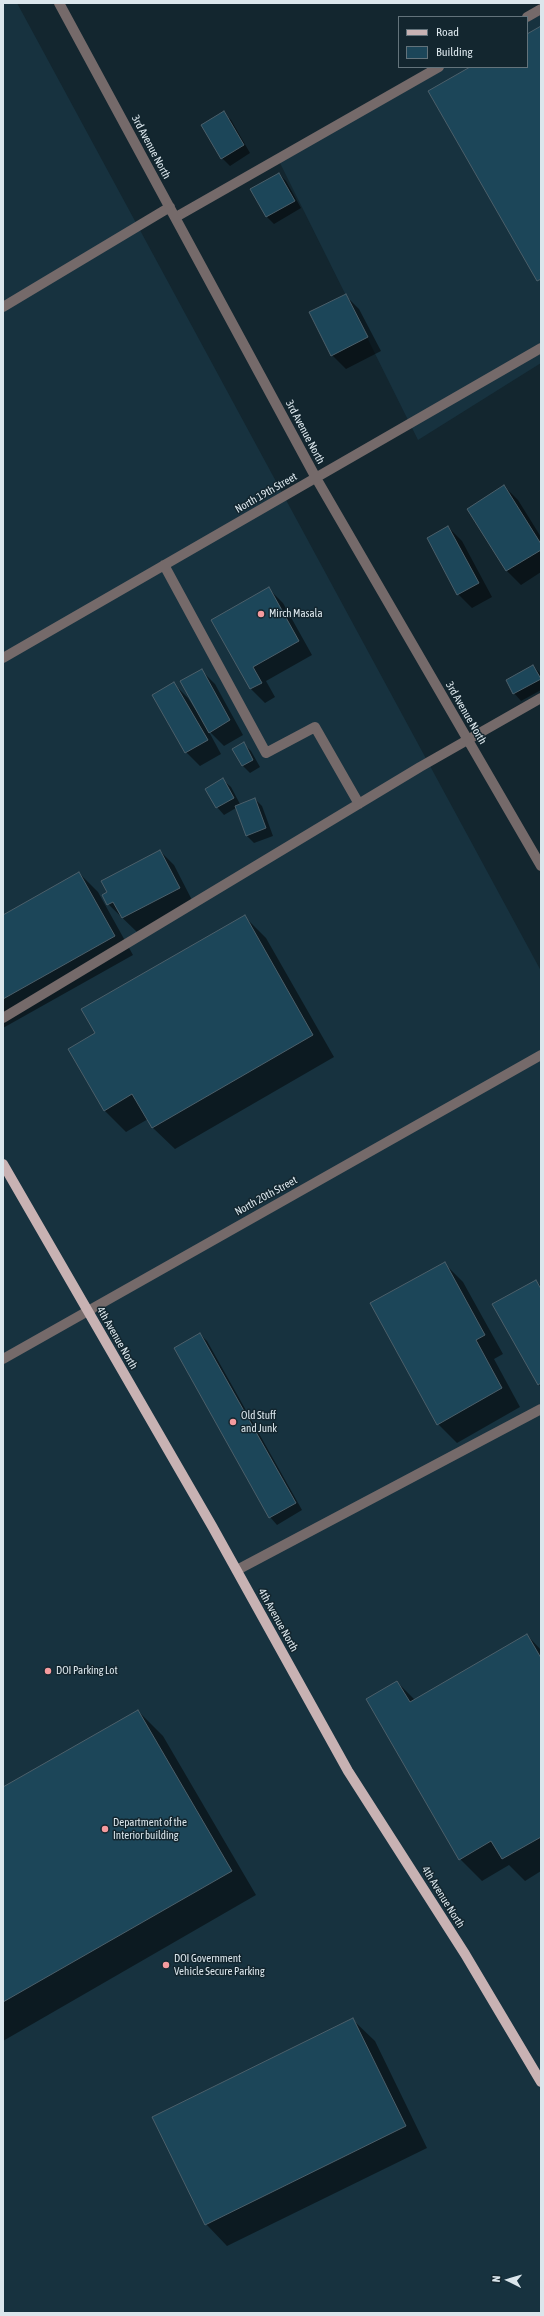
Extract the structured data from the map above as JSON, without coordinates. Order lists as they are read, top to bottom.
{
  "streets": {
    "main road": ["4th Avenue North"],
    "street": ["3rd Avenue North", "North 19th Street", "North 20th Street"]
  },
  "crossings": [
    ["3rd Avenue North", "North 19th Street"],
    ["North 20th Street", "4th Avenue North"]
  ],
  "places": [
    "Mirch Masala",
    "Old Stuff and Junk",
    "DOI Parking Lot",
    "Department of the Interior building",
    "DOI Government Vehicle Secure Parking"
  ],
  "legend": ["Road", "Building"],
  "north": "left"
}
